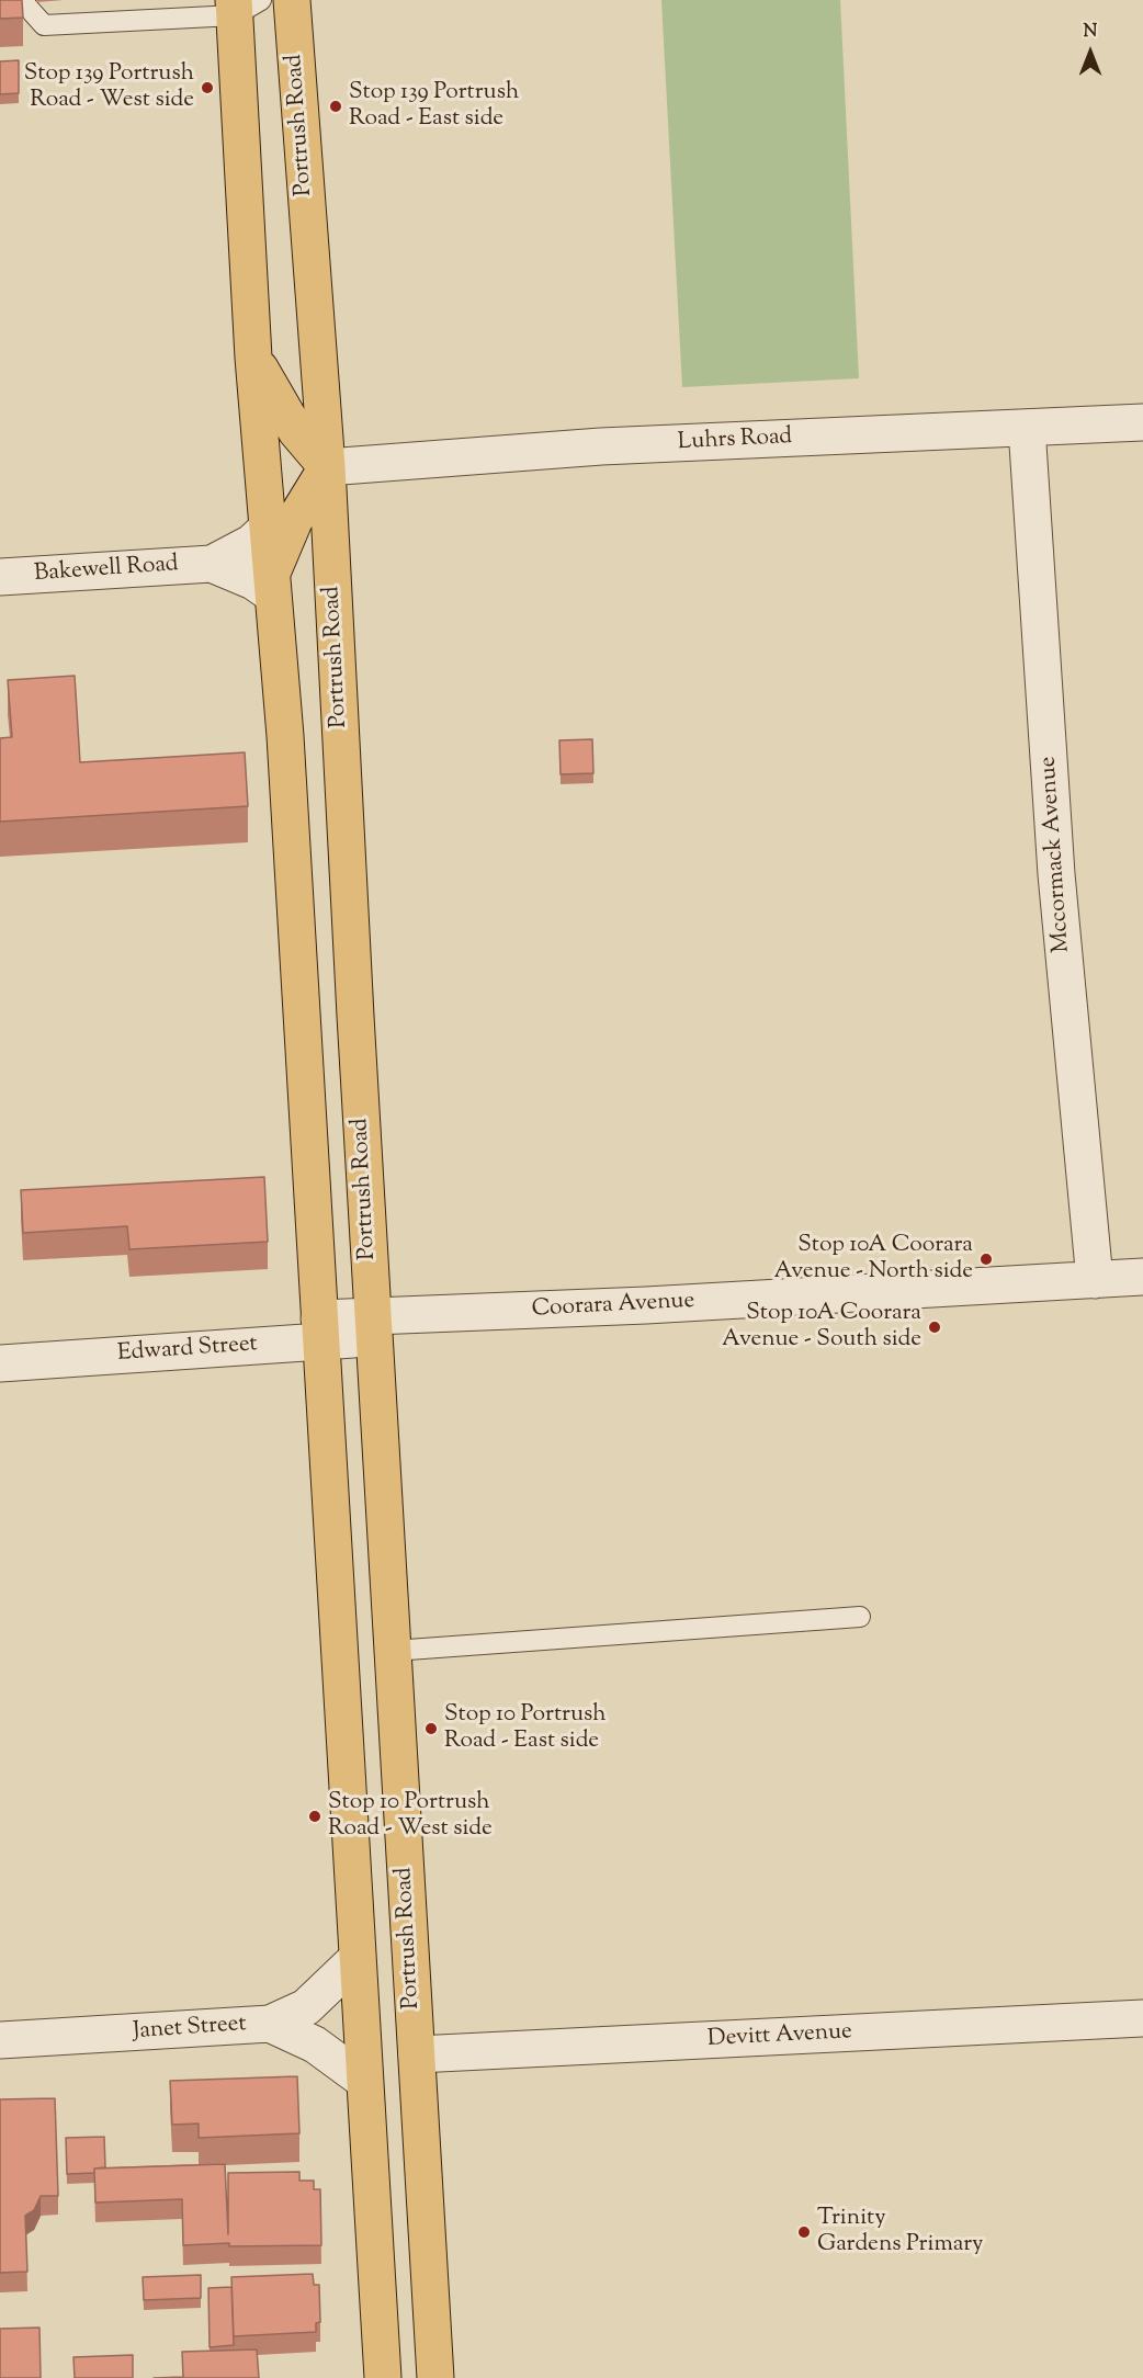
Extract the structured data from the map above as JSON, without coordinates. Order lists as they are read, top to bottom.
{
  "streets": {
    "highway": ["Portrush Road"],
    "street": [
      "Luhrs Road",
      "Bakewell Road",
      "Mccormack Avenue",
      "Coorara Avenue",
      "Edward Street",
      "Janet Street",
      "Devitt Avenue"
    ]
  },
  "crossings": [
    ["Portrush Road", "Luhrs Road"],
    ["Portrush Road", "Coorara Avenue"],
    ["Portrush Road", "Edward Street"],
    ["Portrush Road", "Devitt Avenue"],
    ["Luhrs Road", "Mccormack Avenue"],
    ["Mccormack Avenue", "Coorara Avenue"],
    ["Coorara Avenue", "Edward Street"]
  ],
  "places": [
    "Stop 139 Portrush Road - West side",
    "Stop 139 Portrush Road - East side",
    "Stop 10A Coorara Avenue - North side",
    "Stop 10A Coorara Avenue - South side",
    "Stop 10 Portrush Road - East side",
    "Stop 10 Portrush Road - West side",
    "Trinity Gardens Primary"
  ],
  "north": "top"
}
